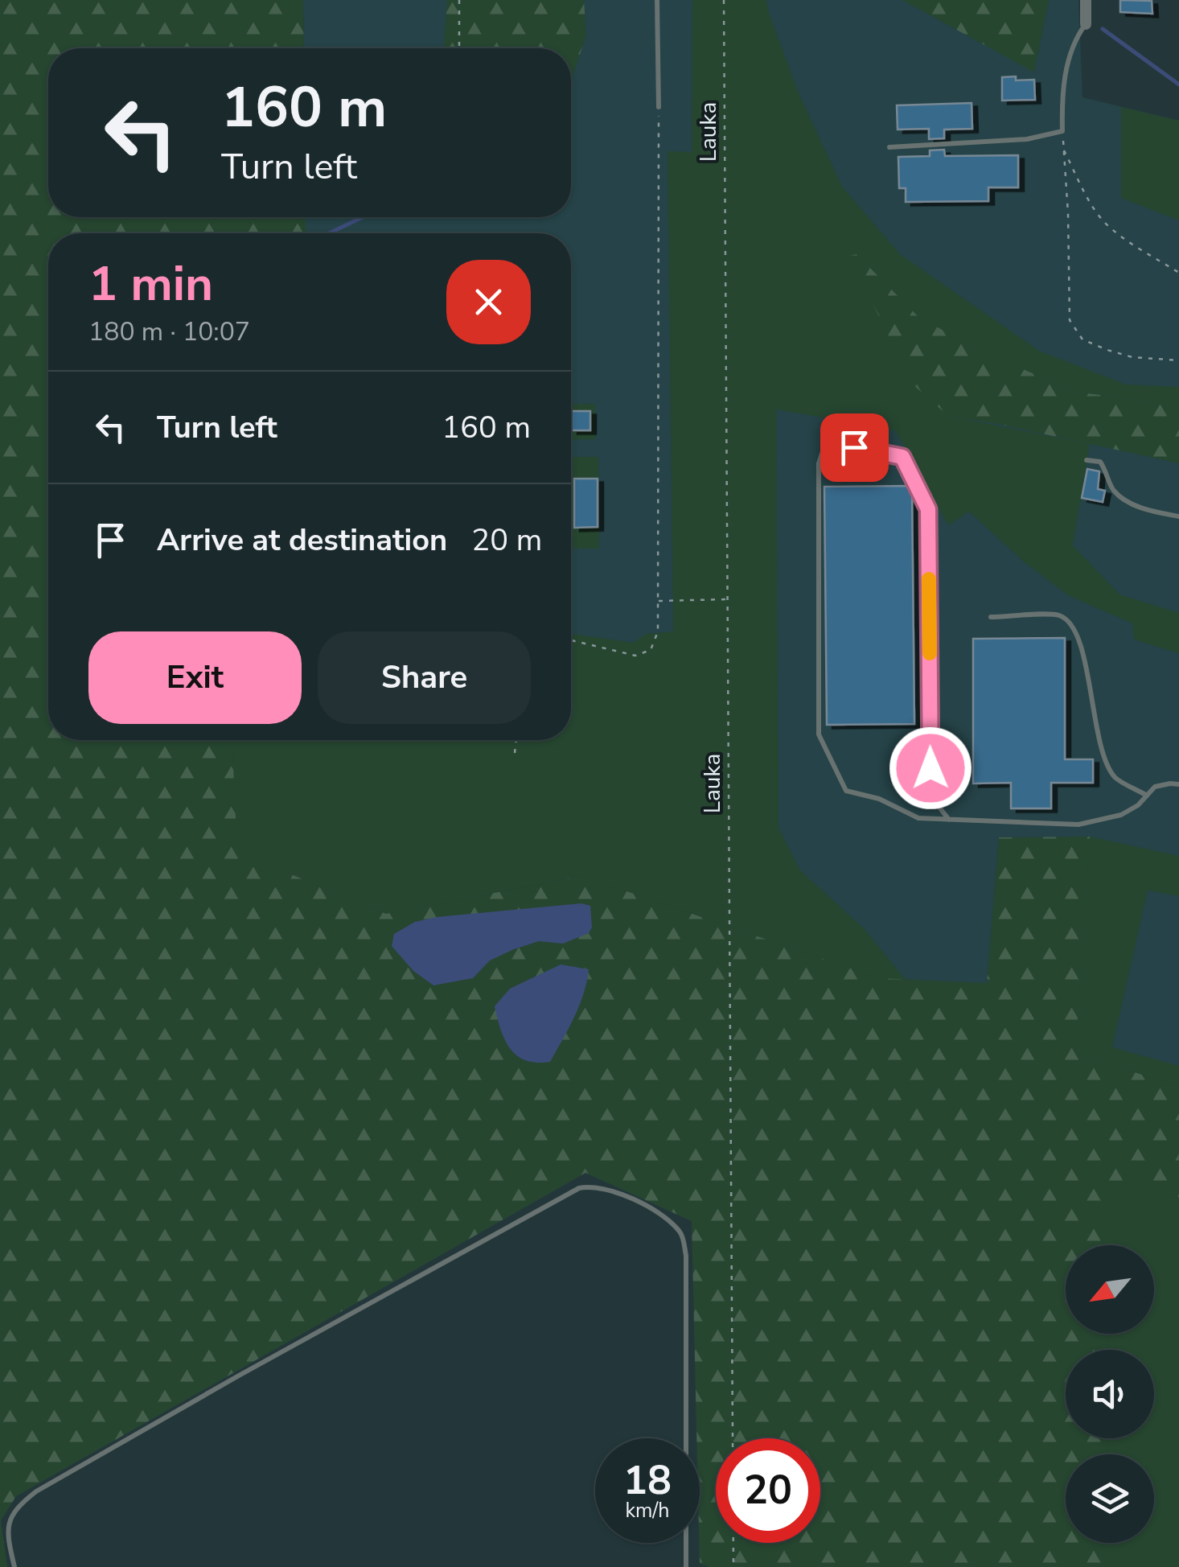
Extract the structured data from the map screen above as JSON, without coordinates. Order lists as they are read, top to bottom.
{
  "streets": {
    "path": ["Lauka"]
  },
  "north": "bottom left",
  "page": {
    "turn": ["160 m", "Turn left"],
    "heading": ["1 min", "180 m · 10:07"],
    "list": [
      {
        "name": "Turn left",
        "value": "160 m"
      },
      {
        "name": "Arrive at destination",
        "value": "20 m"
      }
    ],
    "buttons": ["Exit", "Share"],
    "speed": "18 km/h",
    "limit": "20"
  }
}
